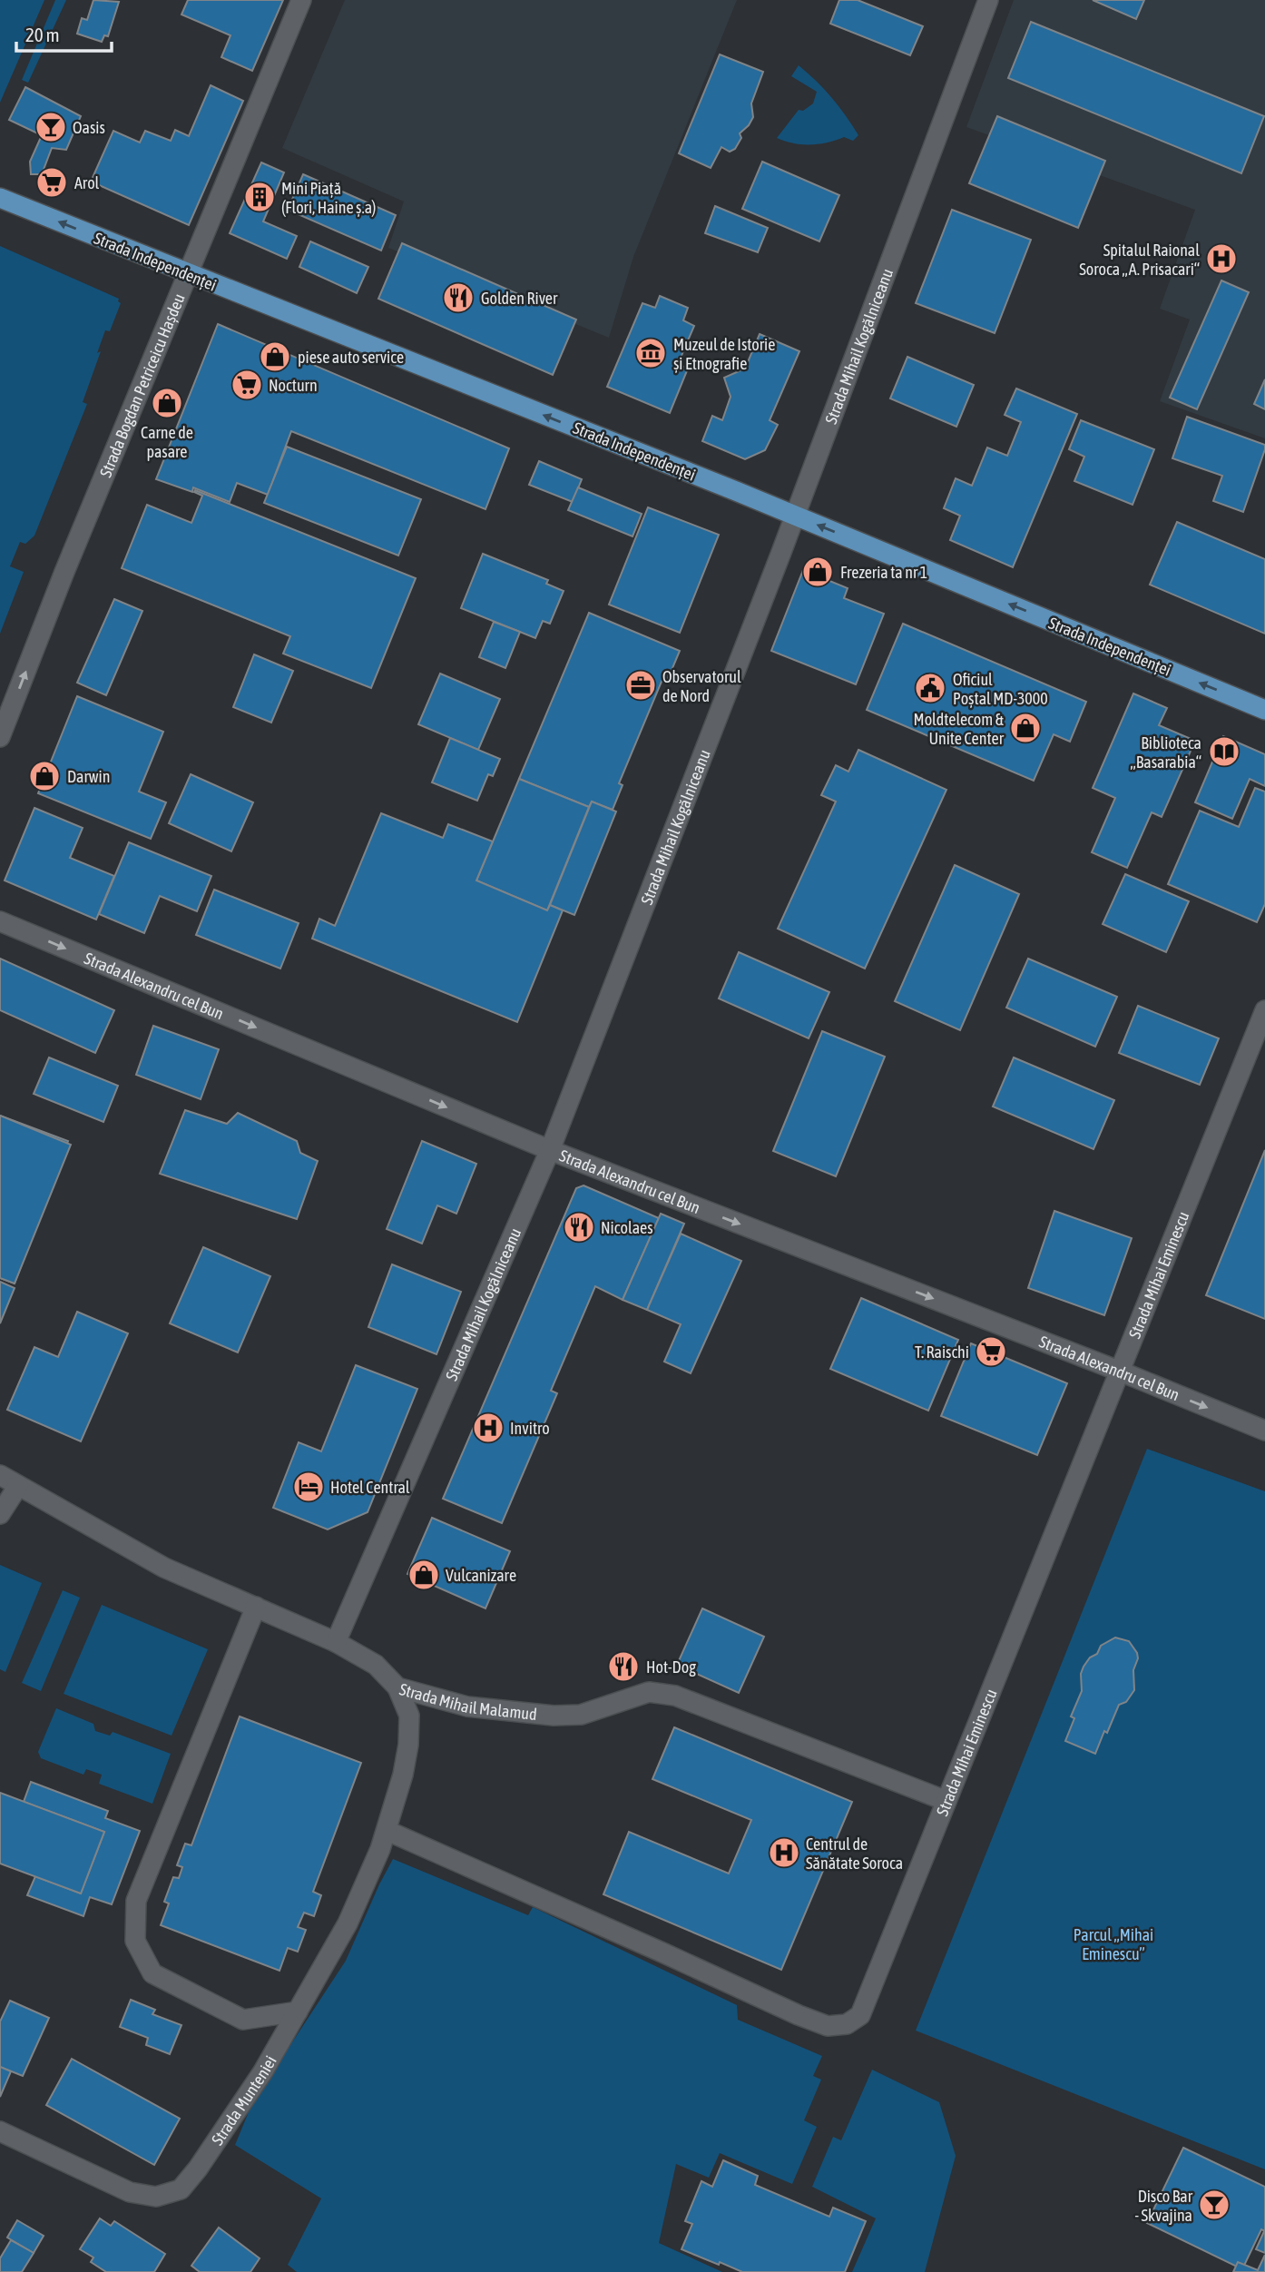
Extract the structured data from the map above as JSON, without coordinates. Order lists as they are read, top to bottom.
{
  "streets": {
    "main road": ["Strada Independenței"],
    "street": [
      "Strada Mihail Kogălniceanu",
      "Strada Bogdan Petriceicu Hașdeu",
      "Strada Alexandru cel Bun",
      "Strada Mihai Eminescu",
      "Strada Mihail Malamud",
      "Strada Munteniei"
    ]
  },
  "crossings": [
    ["Strada Independenței", "Strada Mihail Kogălniceanu"],
    ["Strada Independenței", "Strada Bogdan Petriceicu Hașdeu"],
    ["Strada Mihail Kogălniceanu", "Strada Alexandru cel Bun"],
    ["Strada Mihail Kogălniceanu", "Strada Mihail Malamud"],
    ["Strada Alexandru cel Bun", "Strada Mihai Eminescu"],
    ["Strada Mihai Eminescu", "Strada Mihail Malamud"],
    ["Strada Mihai Eminescu", "Strada Munteniei"],
    ["Strada Mihail Malamud", "Strada Munteniei"]
  ],
  "one_way": ["Strada Independenței", "Strada Bogdan Petriceicu Hașdeu", "Strada Alexandru cel Bun"],
  "parks": ["Parcul „Mihai Eminescu”"],
  "places": {
    "bar": ["Oasis", "Disco Bar - Skvajina"],
    "supermarket": ["Arol", "Nocturn", "T. Raischi"],
    "building": ["Mini Piață (Flori, Haine ș.a)"],
    "hospital": ["Spitalul Raional Soroca „A. Prisacari“", "Invitro", "Centrul de Sănătate Soroca"],
    "restaurant": ["Golden River", "Nicolaes", "Hot-Dog"],
    "museum": ["Muzeul de Istorie și Etnografie"],
    "shop": [
      "piese auto service",
      "Carne de pasare",
      "Frezeria ta nr 1",
      "Moldtelecom & Unite Center",
      "Darwin",
      "Vulcanizare"
    ],
    "office": ["Observatorul de Nord"],
    "public building": ["Oficiul Poștal MD-3000"],
    "library": ["Biblioteca „Basarabia“"],
    "hotel": ["Hotel Central"]
  },
  "scale_bar": "20 m"
}
